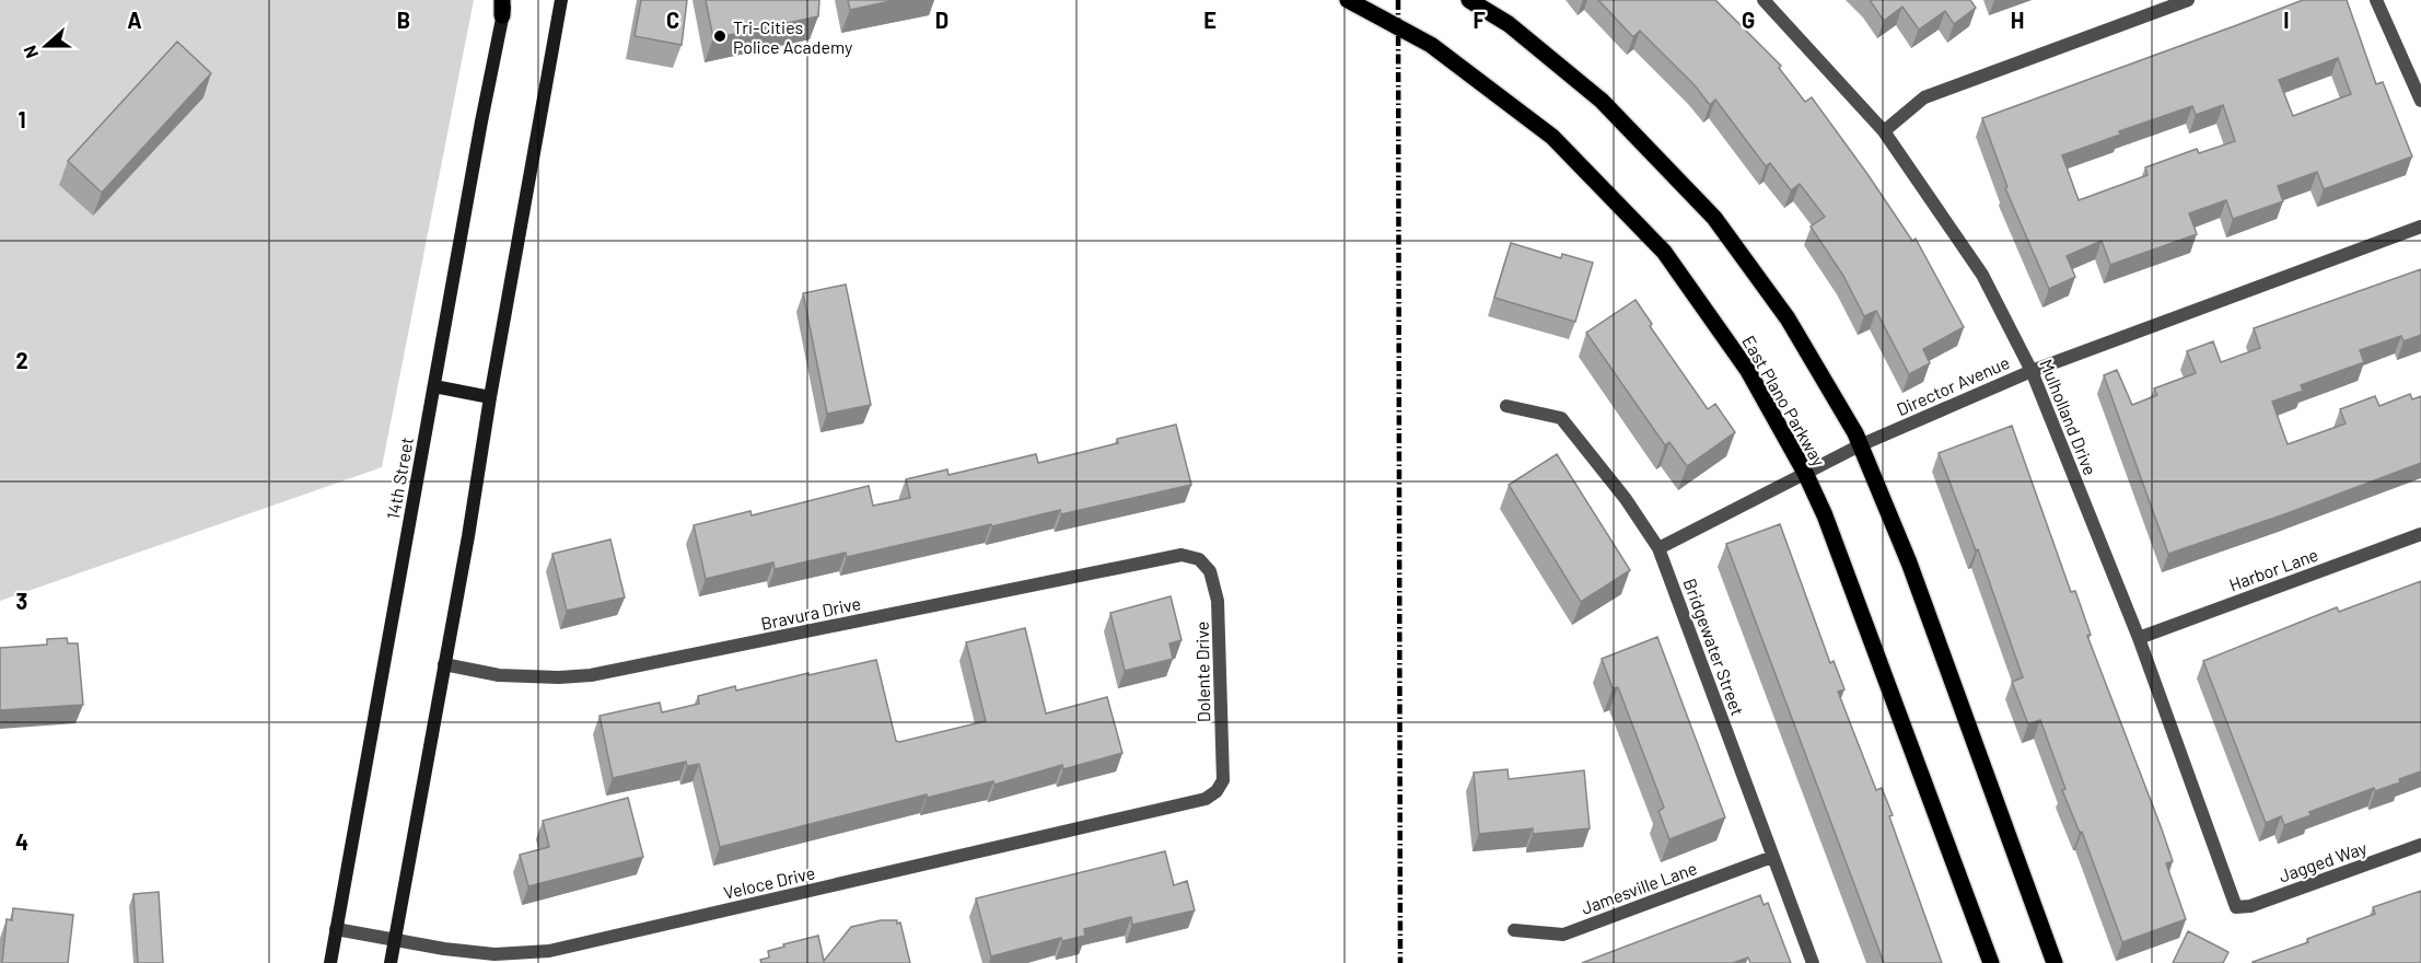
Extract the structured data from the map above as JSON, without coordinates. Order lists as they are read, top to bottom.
{
  "streets": {
    "main road": ["East Plano Parkway", "14th Street"],
    "street": [
      "Director Avenue",
      "Mulholland Drive",
      "Harbor Lane",
      "Bravura Drive",
      "Bridgewater Street",
      "Dolente Drive",
      "Jagged Way",
      "Veloce Drive",
      "Jamesville Lane"
    ]
  },
  "crossings": [
    ["Director Avenue", "East Plano Parkway"],
    ["Director Avenue", "Mulholland Drive"],
    ["Director Avenue", "Bridgewater Street"],
    ["Mulholland Drive", "Harbor Lane"],
    ["Mulholland Drive", "Jagged Way"],
    ["14th Street", "Veloce Drive"],
    ["Bravura Drive", "Dolente Drive"],
    ["Bridgewater Street", "Jamesville Lane"],
    ["Dolente Drive", "Veloce Drive"]
  ],
  "places": ["Tri-Cities Police Academy"],
  "north": "left",
  "grid": {
    "columns": [
      "A",
      "B",
      "C",
      "D",
      "E",
      "F",
      "G",
      "H",
      "I"
    ],
    "rows": [
      "1",
      "2",
      "3",
      "4"
    ]
  }
}
